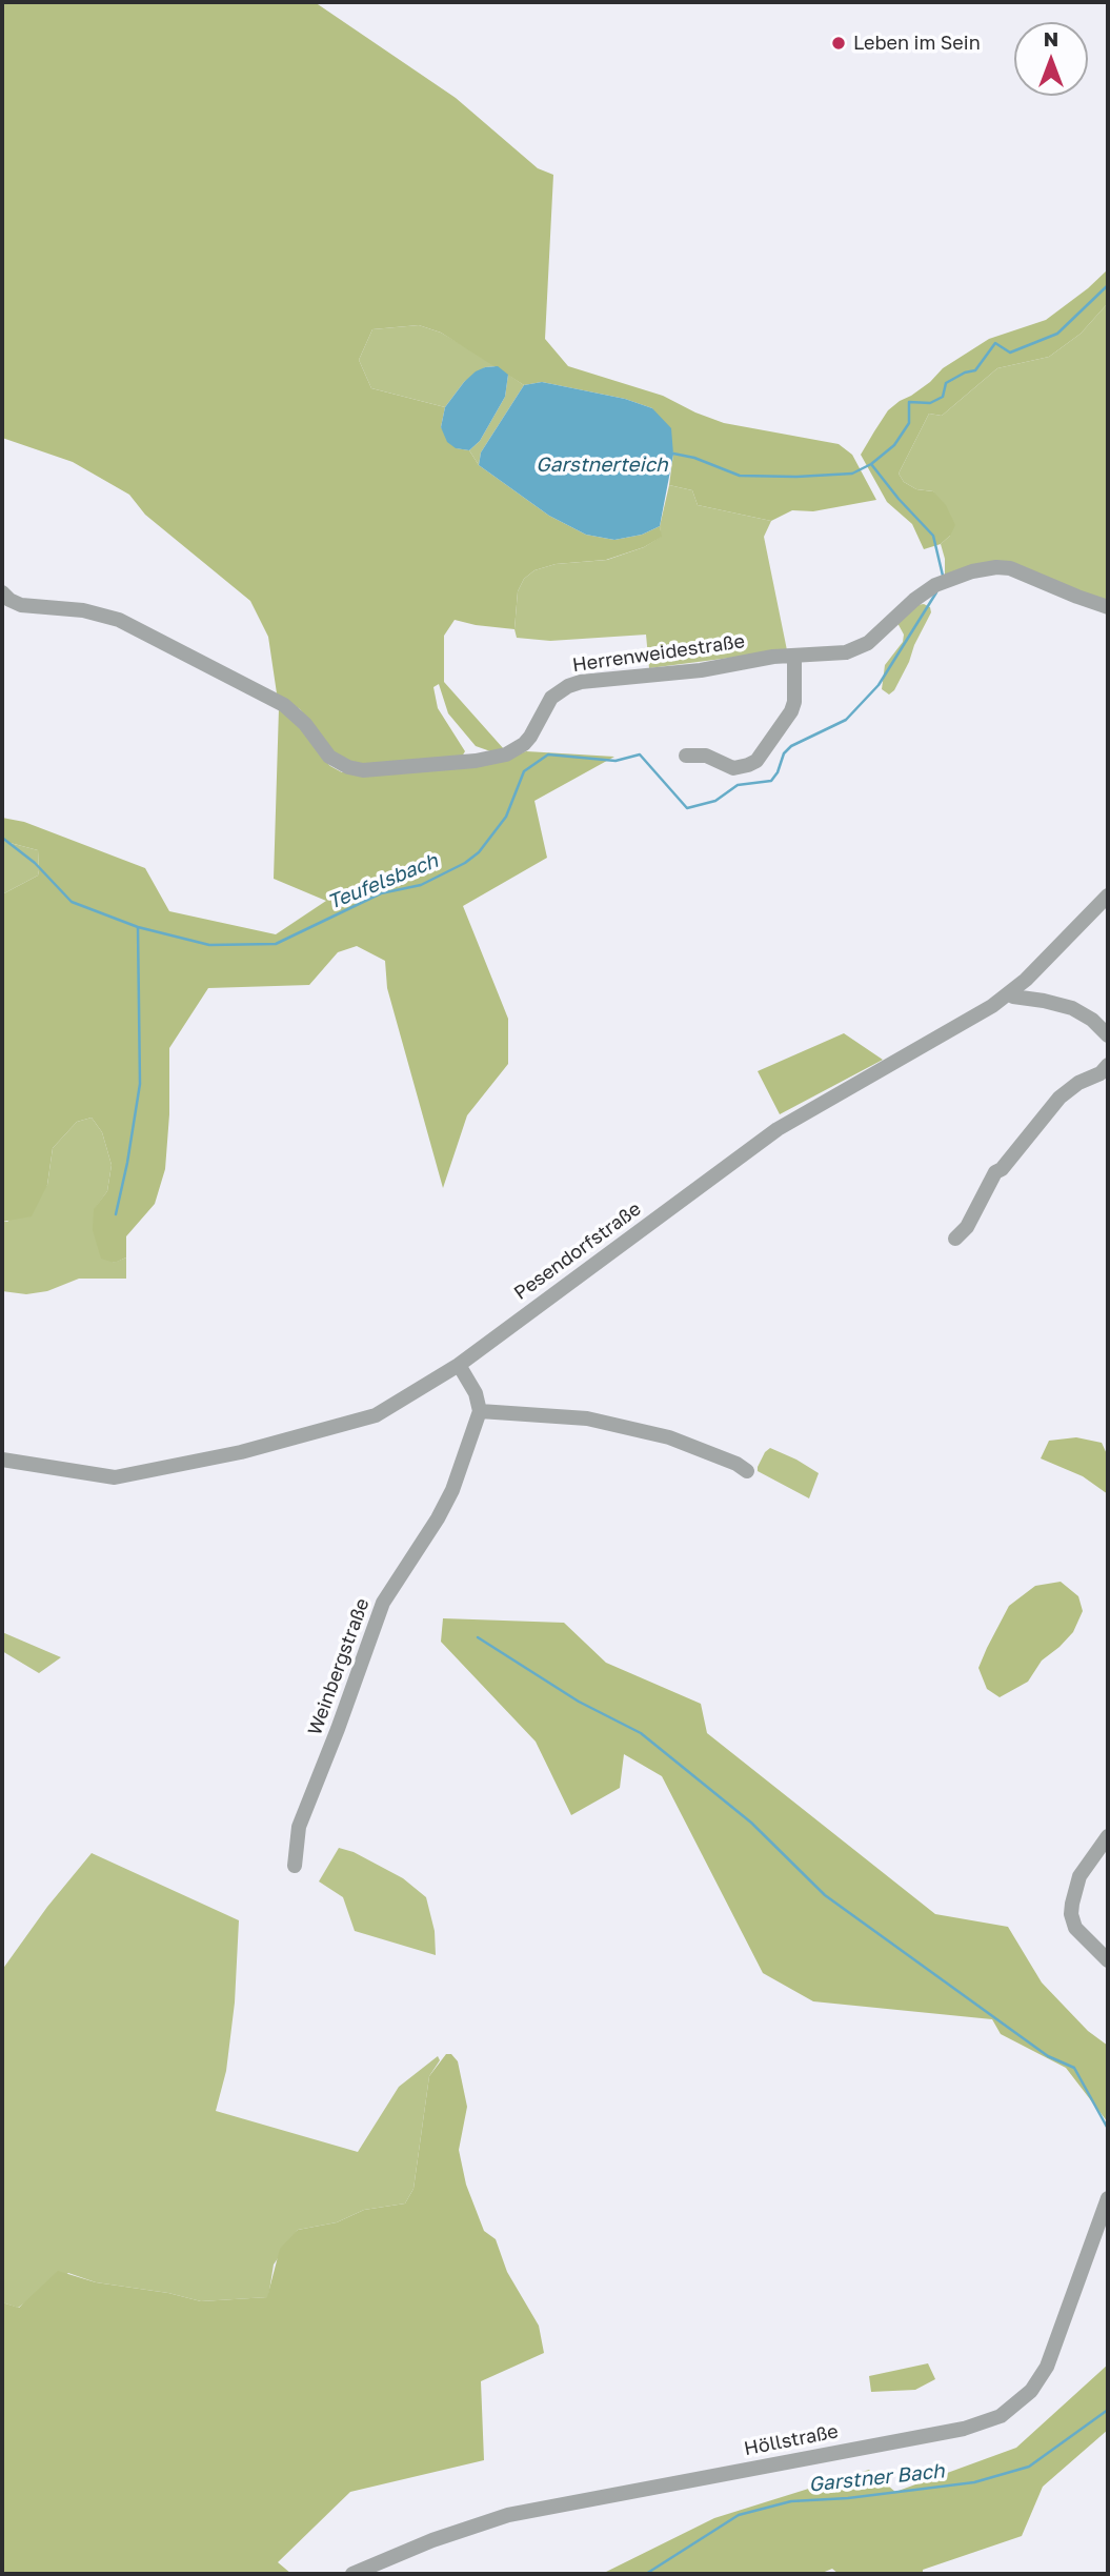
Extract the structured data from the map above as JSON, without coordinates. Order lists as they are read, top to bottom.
{
  "streets": {
    "street": [
      "Herrenweidestraße",
      "Pesendorfstraße",
      "Weinbergstraße",
      "Höllstraße"
    ]
  },
  "water": ["Garstnerteich", "Teufelsbach", "Garstner Bach"],
  "places": ["Leben im Sein"],
  "north": "top"
}
